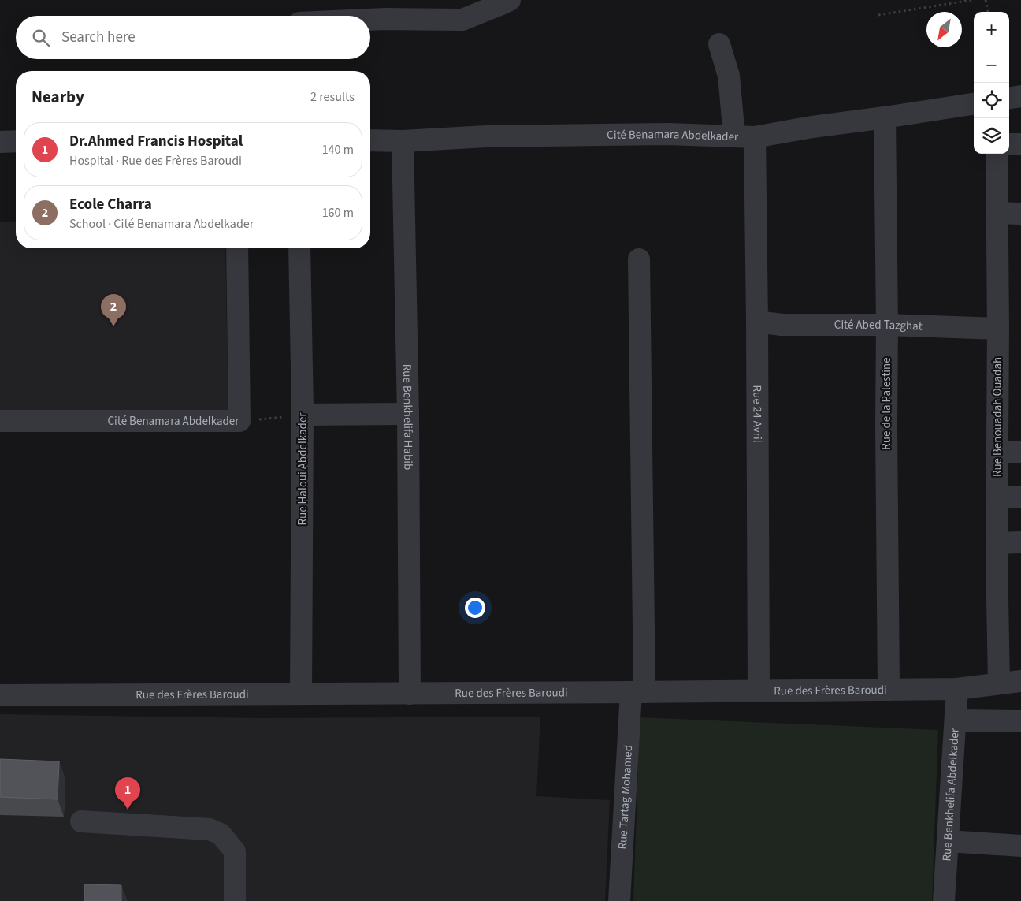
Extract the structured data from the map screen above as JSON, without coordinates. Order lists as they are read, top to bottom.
{
  "streets": {
    "street": [
      "Cité Benamara Abdelkader",
      "Cité Abed Tazghat",
      "Rue de la Palestine",
      "Rue 24 Avril",
      "Rue Benkhelifa Habib",
      "Rue Benouadah Ouadah",
      "Rue Haloui Abdelkader",
      "Rue des Frères Baroudi",
      "Rue Benkhelifa Abdelkader",
      "Rue Tartag Mohamed"
    ]
  },
  "crossings": [
    ["Cité Benamara Abdelkader", "Rue de la Palestine"],
    ["Cité Benamara Abdelkader", "Rue 24 Avril"],
    ["Cité Benamara Abdelkader", "Rue Benkhelifa Habib"],
    ["Cité Abed Tazghat", "Rue de la Palestine"],
    ["Cité Abed Tazghat", "Rue 24 Avril"],
    ["Cité Abed Tazghat", "Rue Benouadah Ouadah"],
    ["Rue de la Palestine", "Rue des Frères Baroudi"],
    ["Rue 24 Avril", "Rue des Frères Baroudi"],
    ["Rue Benkhelifa Habib", "Rue des Frères Baroudi"],
    ["Rue Benouadah Ouadah", "Rue des Frères Baroudi"],
    ["Rue Haloui Abdelkader", "Rue des Frères Baroudi"],
    ["Rue des Frères Baroudi", "Rue Benkhelifa Abdelkader"],
    ["Rue des Frères Baroudi", "Rue Tartag Mohamed"]
  ],
  "north": "bottom left",
  "page": {
    "map_buttons": ["+", "−"],
    "search": "Search here",
    "heading": ["Nearby", "2 results"],
    "list": [
      {
        "mark": "1",
        "name": "Dr.Ahmed Francis Hospital",
        "note": "Hospital · Rue des Frères Baroudi",
        "value": "140 m"
      },
      {
        "mark": "2",
        "name": "Ecole Charra",
        "note": "School · Cité Benamara Abdelkader",
        "value": "160 m"
      }
    ],
    "pins": ["2", "1"]
  }
}
